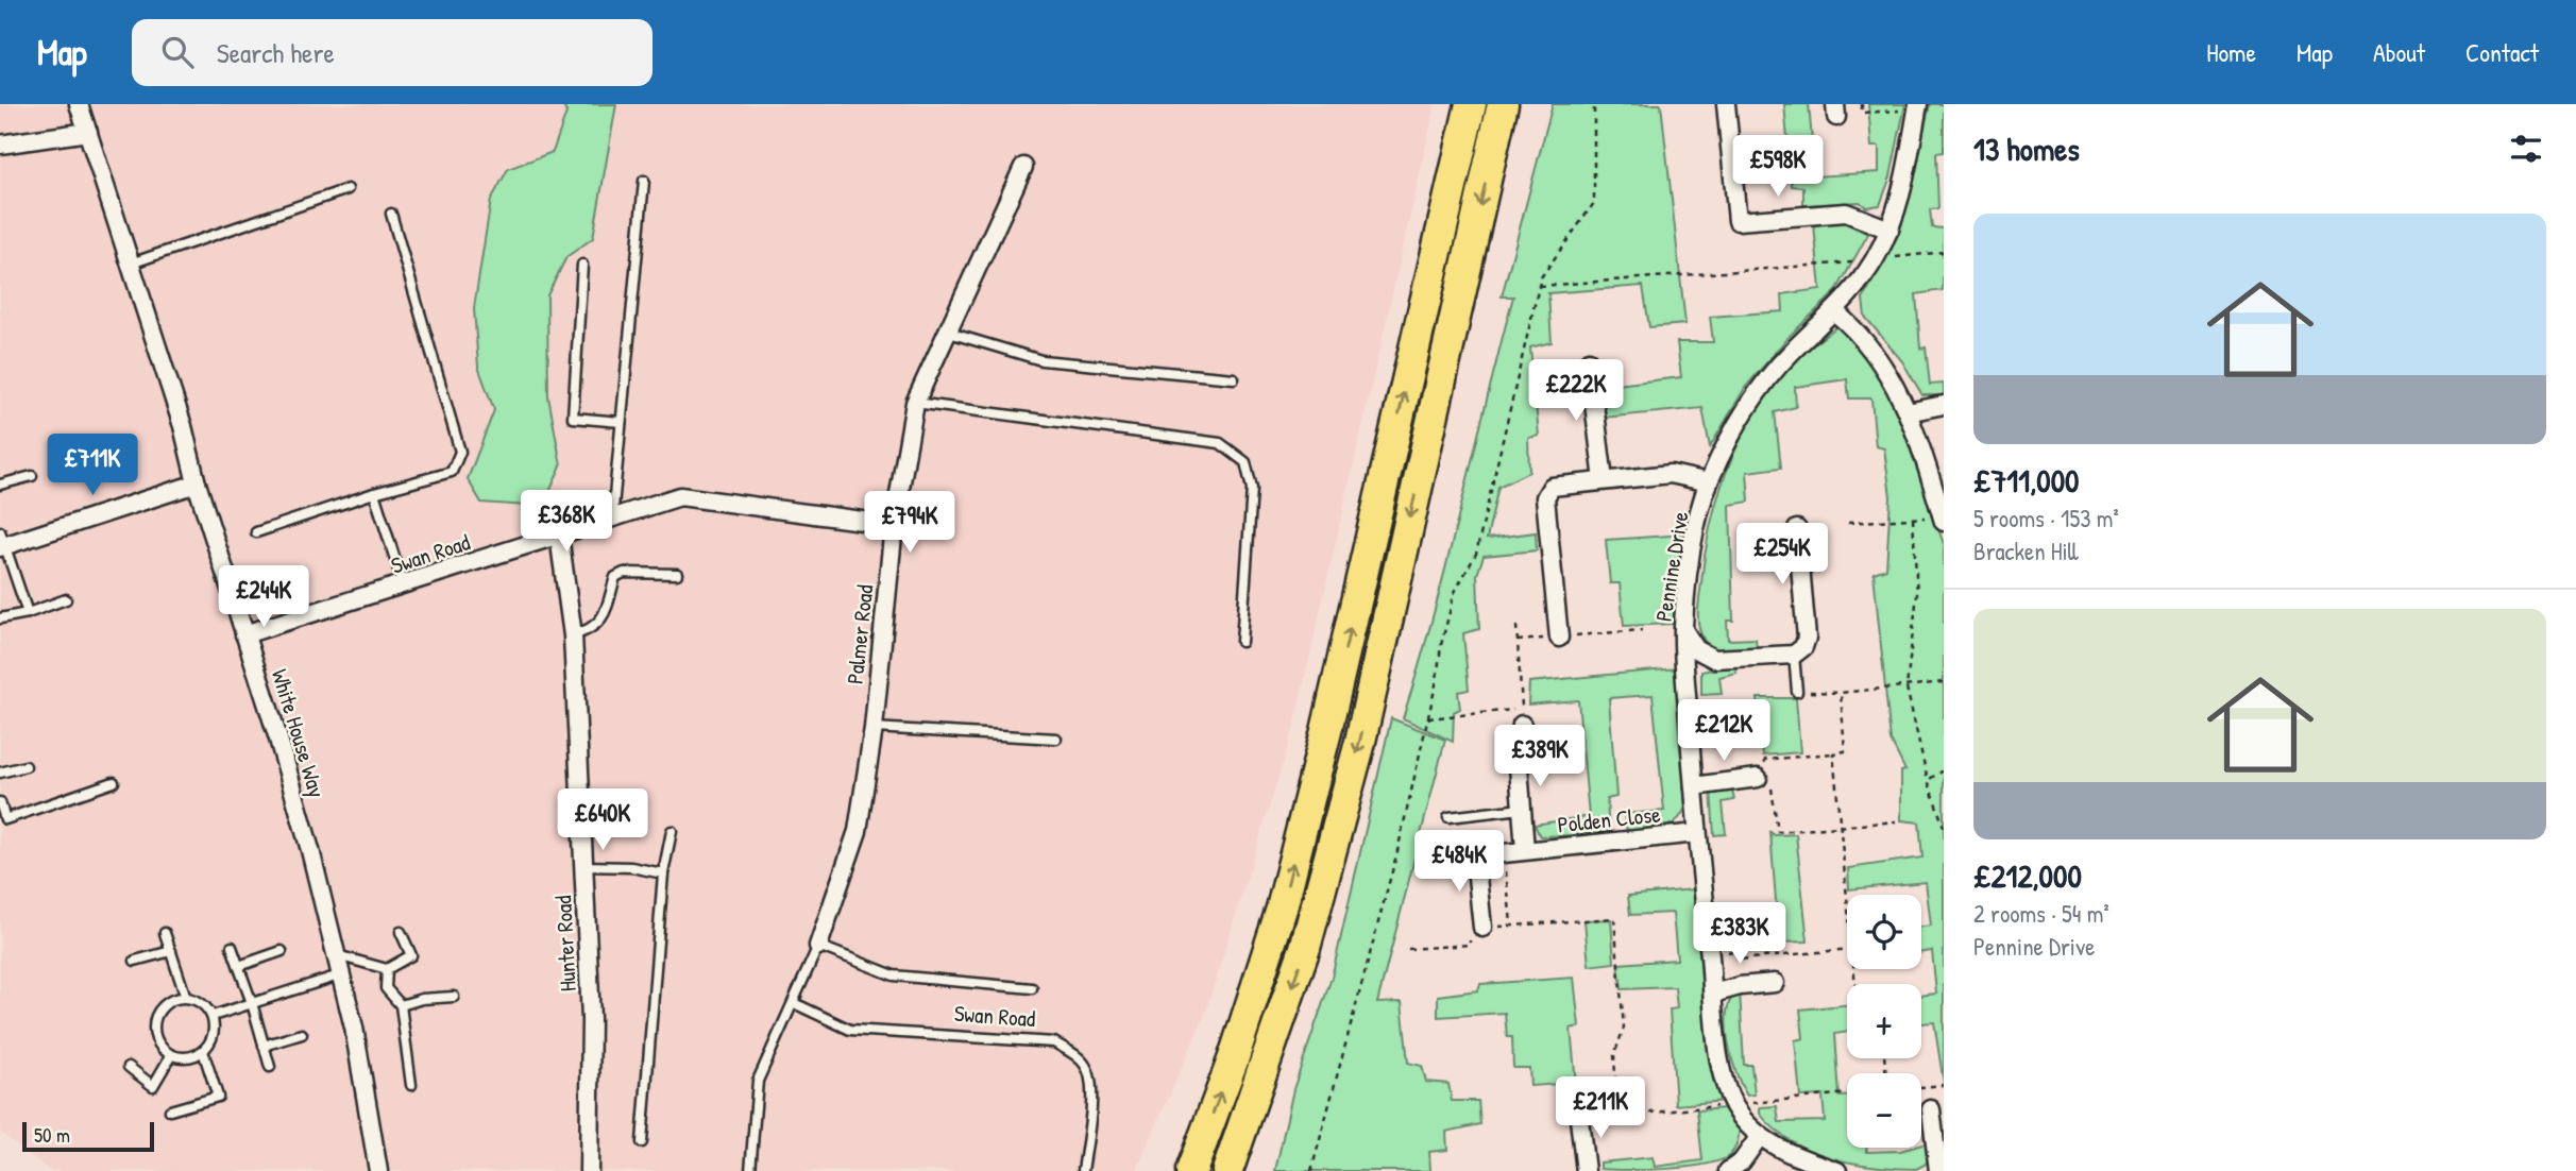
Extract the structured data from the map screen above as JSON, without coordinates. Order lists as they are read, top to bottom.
{
  "streets": {
    "street": [
      "Swan Road",
      "Pennine Drive",
      "Palmer Road",
      "White House Way",
      "Polden Close",
      "Hunter Road"
    ]
  },
  "crossings": [
    ["Swan Road", "Palmer Road"],
    ["Swan Road", "White House Way"],
    ["Swan Road", "Hunter Road"],
    ["Pennine Drive", "Polden Close"]
  ],
  "scale_bar": "50 m",
  "page": {
    "header": "Map",
    "search": "Search here",
    "nav": [
      "Home",
      "Map",
      "About",
      "Contact"
    ],
    "heading": "13 homes",
    "price": [
      "£598K",
      "£222K",
      "£711K",
      "£368K",
      "£794K",
      "£254K",
      "£244K",
      "£212K",
      "£389K",
      "£640K",
      "£484K",
      "£383K",
      "£211K"
    ],
    "list": [
      {
        "name": "£711,000",
        "note": "5 rooms · 153 m² · Bracken Hill"
      },
      {
        "name": "£212,000",
        "note": "2 rooms · 54 m² · Pennine Drive"
      }
    ],
    "map_buttons": ["+", "−"],
    "scale": "50 m"
  }
}
